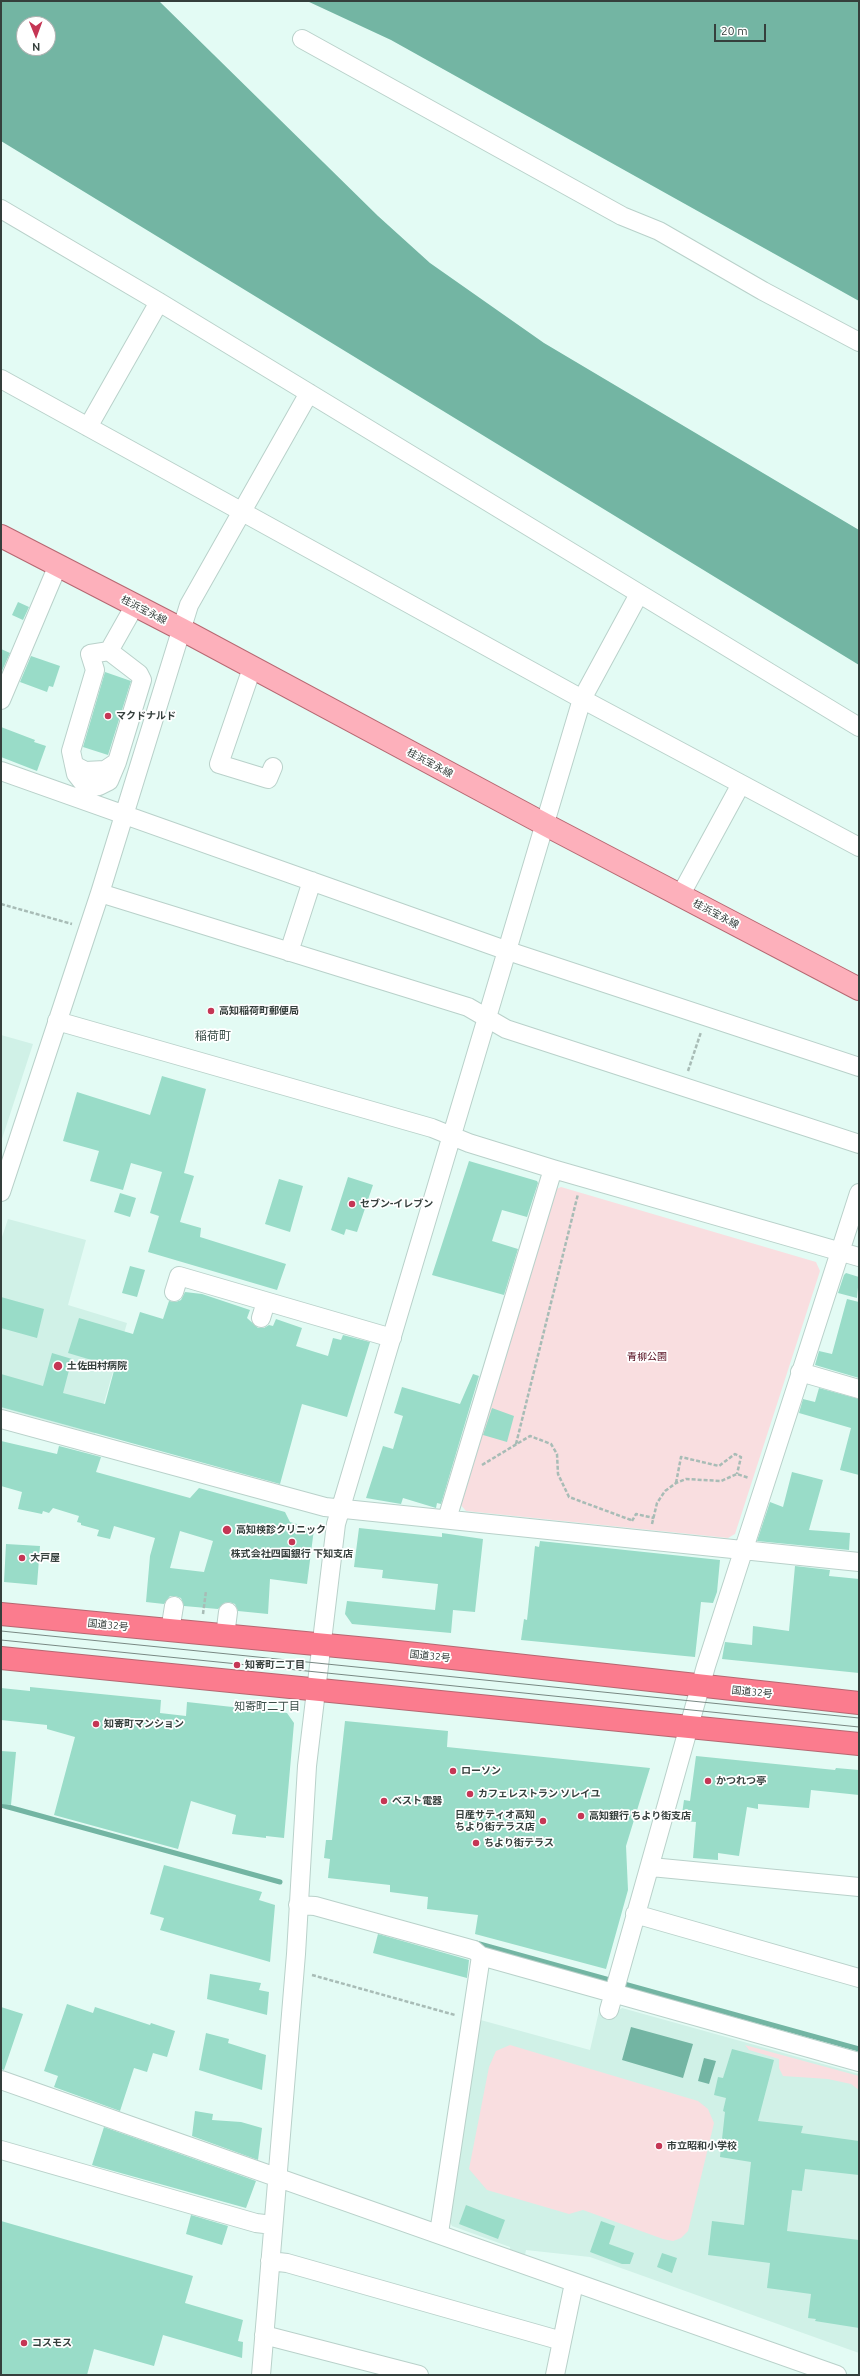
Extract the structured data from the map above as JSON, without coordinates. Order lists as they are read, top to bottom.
{
  "streets": {
    "highway": ["国道32号"],
    "main road": ["桂浜宝永線"]
  },
  "districts": ["稲荷町", "知寄町二丁目"],
  "parks": ["青柳公園"],
  "places": [
    "マクドナルド",
    "高知稲荷町郵便局",
    "セブン-イレブン",
    "土佐田村病院",
    "高知検診クリニック",
    "株式会社四国銀行 下知支店",
    "大戸屋",
    "知寄町二丁目",
    "知寄町マンション",
    "ローソン",
    "かつれつ亭",
    "カフェレストラン ソレイユ",
    "ベスト電器",
    "高知銀行 ちより街支店",
    "日産サティオ高知 ちより街テラス店",
    "ちより街テラス",
    "市立昭和小学校",
    "コスモス"
  ],
  "scale_bar": "20 m",
  "north": "bottom"
}
